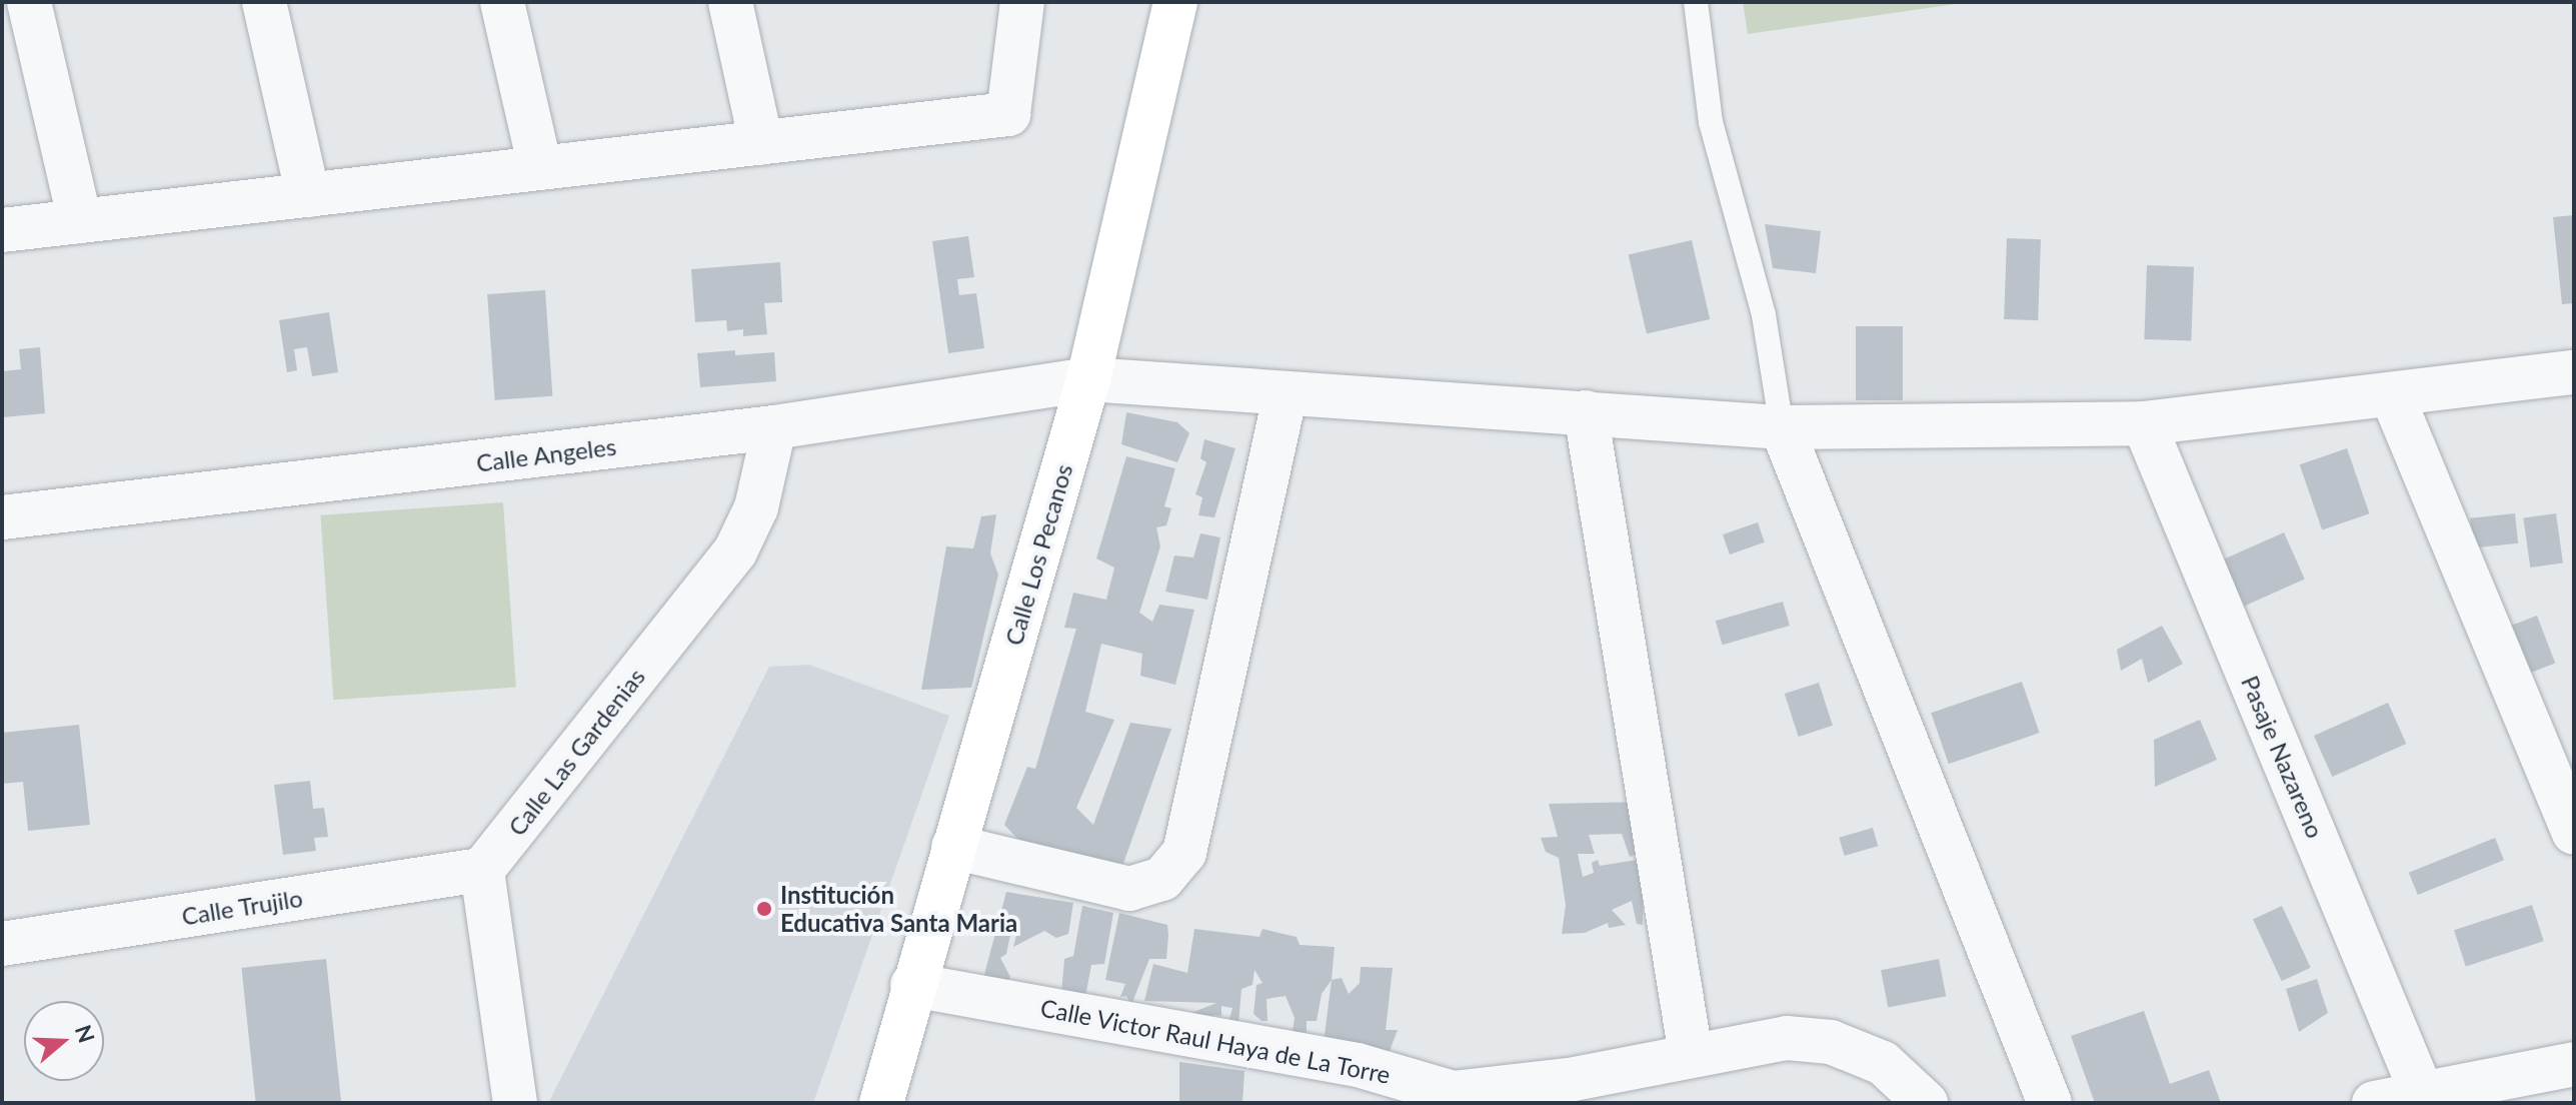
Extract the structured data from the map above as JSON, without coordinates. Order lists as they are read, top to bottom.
{
  "streets": {
    "street": [
      "Calle Angeles",
      "Calle Los Pecanos",
      "Calle Las Gardenias",
      "Pasaje Nazareno",
      "Calle Trujilo",
      "Calle Victor Raul Haya de La Torre"
    ]
  },
  "crossings": [
    ["Calle Angeles", "Calle Los Pecanos"],
    ["Calle Angeles", "Calle Las Gardenias"],
    ["Calle Angeles", "Pasaje Nazareno"],
    ["Calle Los Pecanos", "Calle Victor Raul Haya de La Torre"],
    ["Calle Las Gardenias", "Calle Trujilo"]
  ],
  "places": ["Institución Educativa Santa Maria"],
  "north": "right"
}
